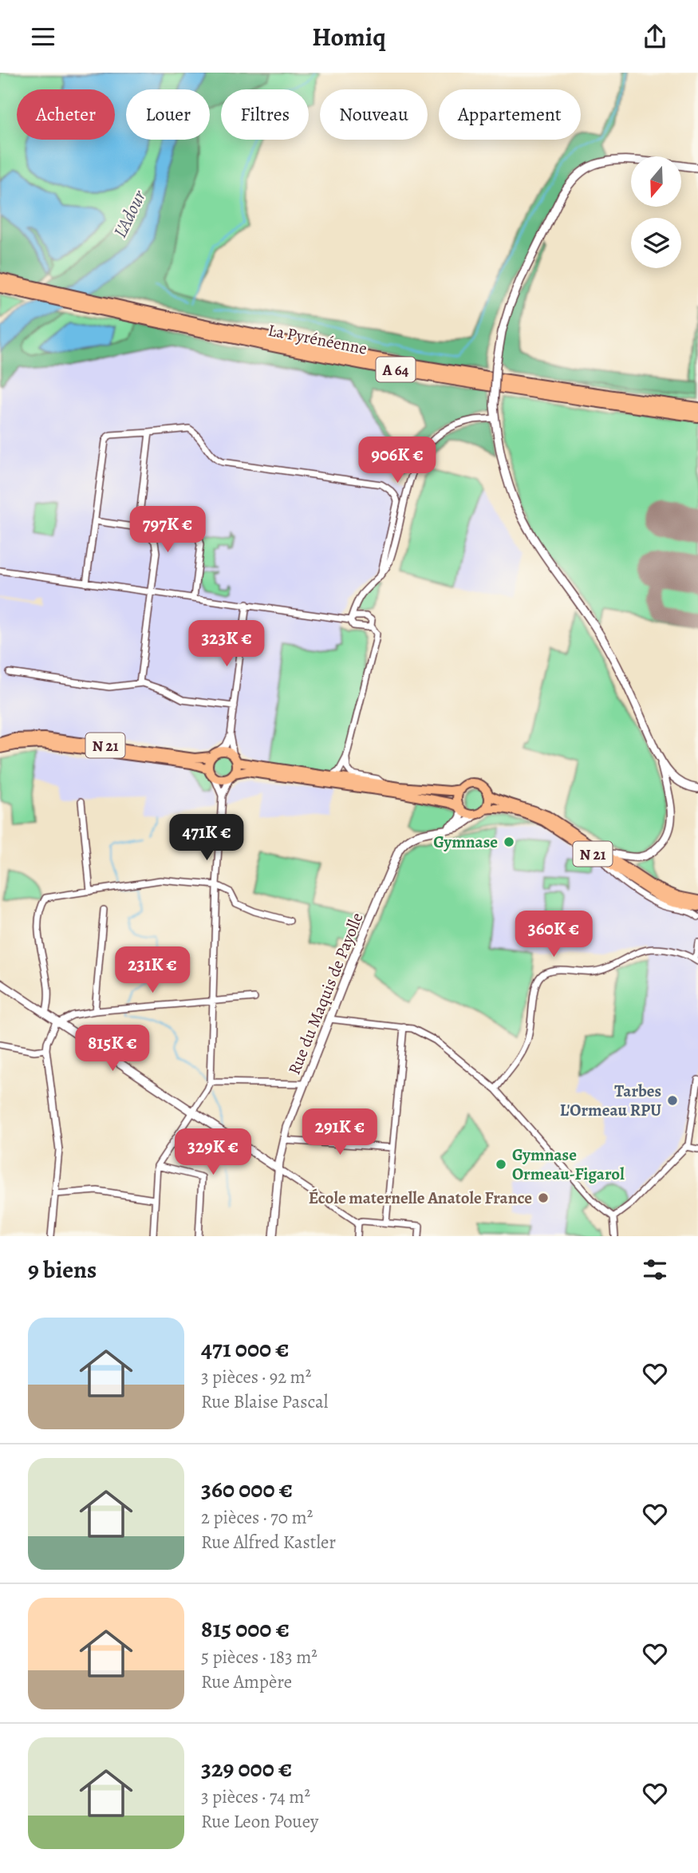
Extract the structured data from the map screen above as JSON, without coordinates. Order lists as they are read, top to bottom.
{
  "streets": {
    "highway": ["La Pyrénéenne", "A 64"],
    "main road": ["N 21"],
    "street": ["Rue du Maquis de Payolle"]
  },
  "crossings": [
    ["N 21", "Rue du Maquis de Payolle"]
  ],
  "water": ["L'Adour"],
  "places": [
    "Gymnase",
    "Tarbes L'Ormeau RPU",
    "Gymnase Ormeau-Figarol",
    "École maternelle Anatole France"
  ],
  "north": "bottom",
  "page": {
    "header": "Homiq",
    "chip": [
      "Acheter",
      "Louer",
      "Filtres",
      "Nouveau",
      "Appartement"
    ],
    "price": [
      "906K €",
      "797K €",
      "323K €",
      "471K €",
      "360K €",
      "231K €",
      "815K €",
      "291K €",
      "329K €"
    ],
    "heading": "9 biens",
    "list": [
      {
        "name": "471 000 €",
        "note": "3 pièces · 92 m² · Rue Blaise Pascal"
      },
      {
        "name": "360 000 €",
        "note": "2 pièces · 70 m² · Rue Alfred Kastler"
      },
      {
        "name": "815 000 €",
        "note": "5 pièces · 183 m² · Rue Ampère"
      },
      {
        "name": "329 000 €",
        "note": "3 pièces · 74 m² · Rue Leon Pouey"
      }
    ]
  }
}
